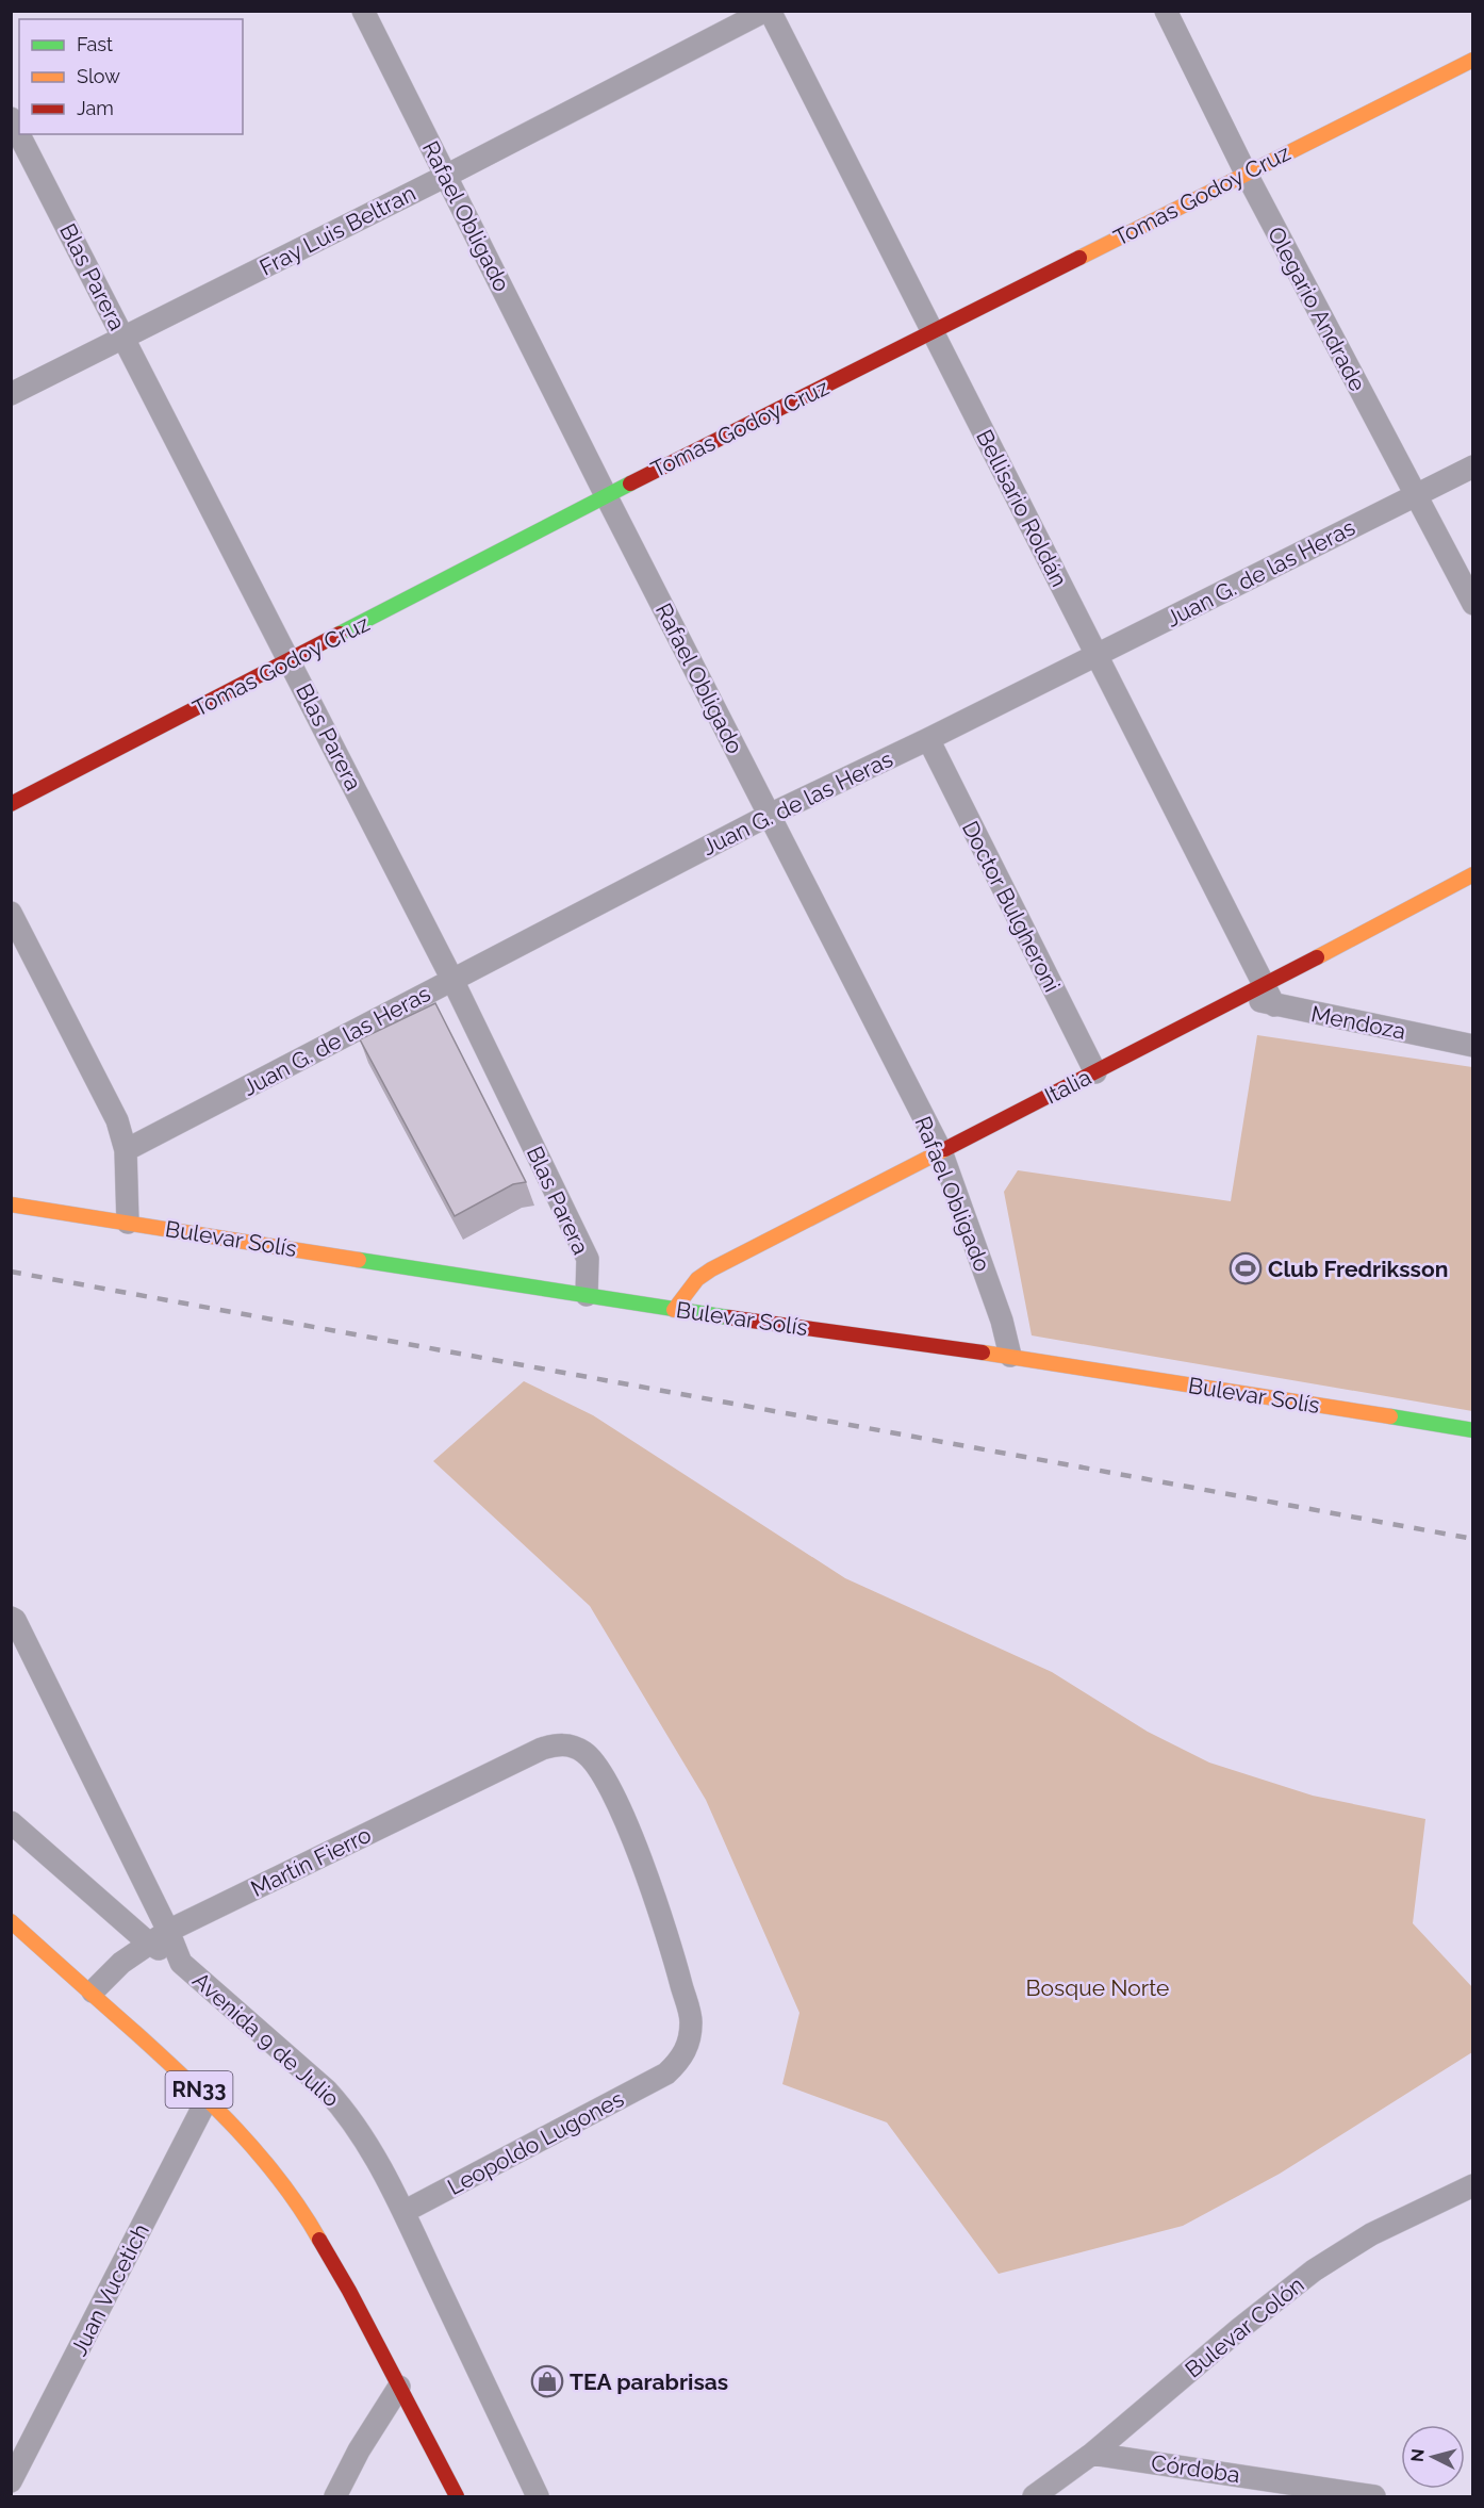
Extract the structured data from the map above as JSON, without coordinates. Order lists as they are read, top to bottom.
{
  "streets": {
    "main road": [
      "Tomas Godoy Cruz",
      "Italia",
      "Bulevar Solís",
      "RN33"
    ],
    "street": [
      "Rafael Obligado",
      "Fray Luis Beltran",
      "Blas Parera",
      "Olegario Andrade",
      "Bellisario Roldán",
      "Juan G. de las Heras",
      "Doctor Bulgheroni",
      "Mendoza",
      "Martín Fierro",
      "Avenida 9 de Julio",
      "Leopoldo Lugones",
      "Juan Vucetich",
      "Bulevar Colón",
      "Córdoba"
    ]
  },
  "crossings": [
    ["Tomas Godoy Cruz", "Rafael Obligado"],
    ["Tomas Godoy Cruz", "Blas Parera"],
    ["Tomas Godoy Cruz", "Olegario Andrade"],
    ["Tomas Godoy Cruz", "Bellisario Roldán"],
    ["Rafael Obligado", "Fray Luis Beltran"],
    ["Rafael Obligado", "Juan G. de las Heras"],
    ["Rafael Obligado", "Italia"],
    ["Rafael Obligado", "Bulevar Solís"],
    ["Fray Luis Beltran", "Blas Parera"],
    ["Fray Luis Beltran", "Bellisario Roldán"],
    ["Blas Parera", "Juan G. de las Heras"],
    ["Blas Parera", "Bulevar Solís"],
    ["Olegario Andrade", "Juan G. de las Heras"],
    ["Bellisario Roldán", "Juan G. de las Heras"],
    ["Bellisario Roldán", "Mendoza"],
    ["Bellisario Roldán", "Italia"],
    ["Juan G. de las Heras", "Doctor Bulgheroni"],
    ["Doctor Bulgheroni", "Italia"],
    ["Mendoza", "Italia"],
    ["Italia", "Bulevar Solís"],
    ["Martín Fierro", "Avenida 9 de Julio"],
    ["Martín Fierro", "RN33"],
    ["Martín Fierro", "Leopoldo Lugones"],
    ["Avenida 9 de Julio", "Leopoldo Lugones"],
    ["RN33", "Juan Vucetich"],
    ["Bulevar Colón", "Córdoba"]
  ],
  "parks": ["Bosque Norte"],
  "places": {
    "sports": ["Club Fredriksson"],
    "shop": ["TEA parabrisas"]
  },
  "legend": ["Fast", "Slow", "Jam"],
  "north": "left"
}
